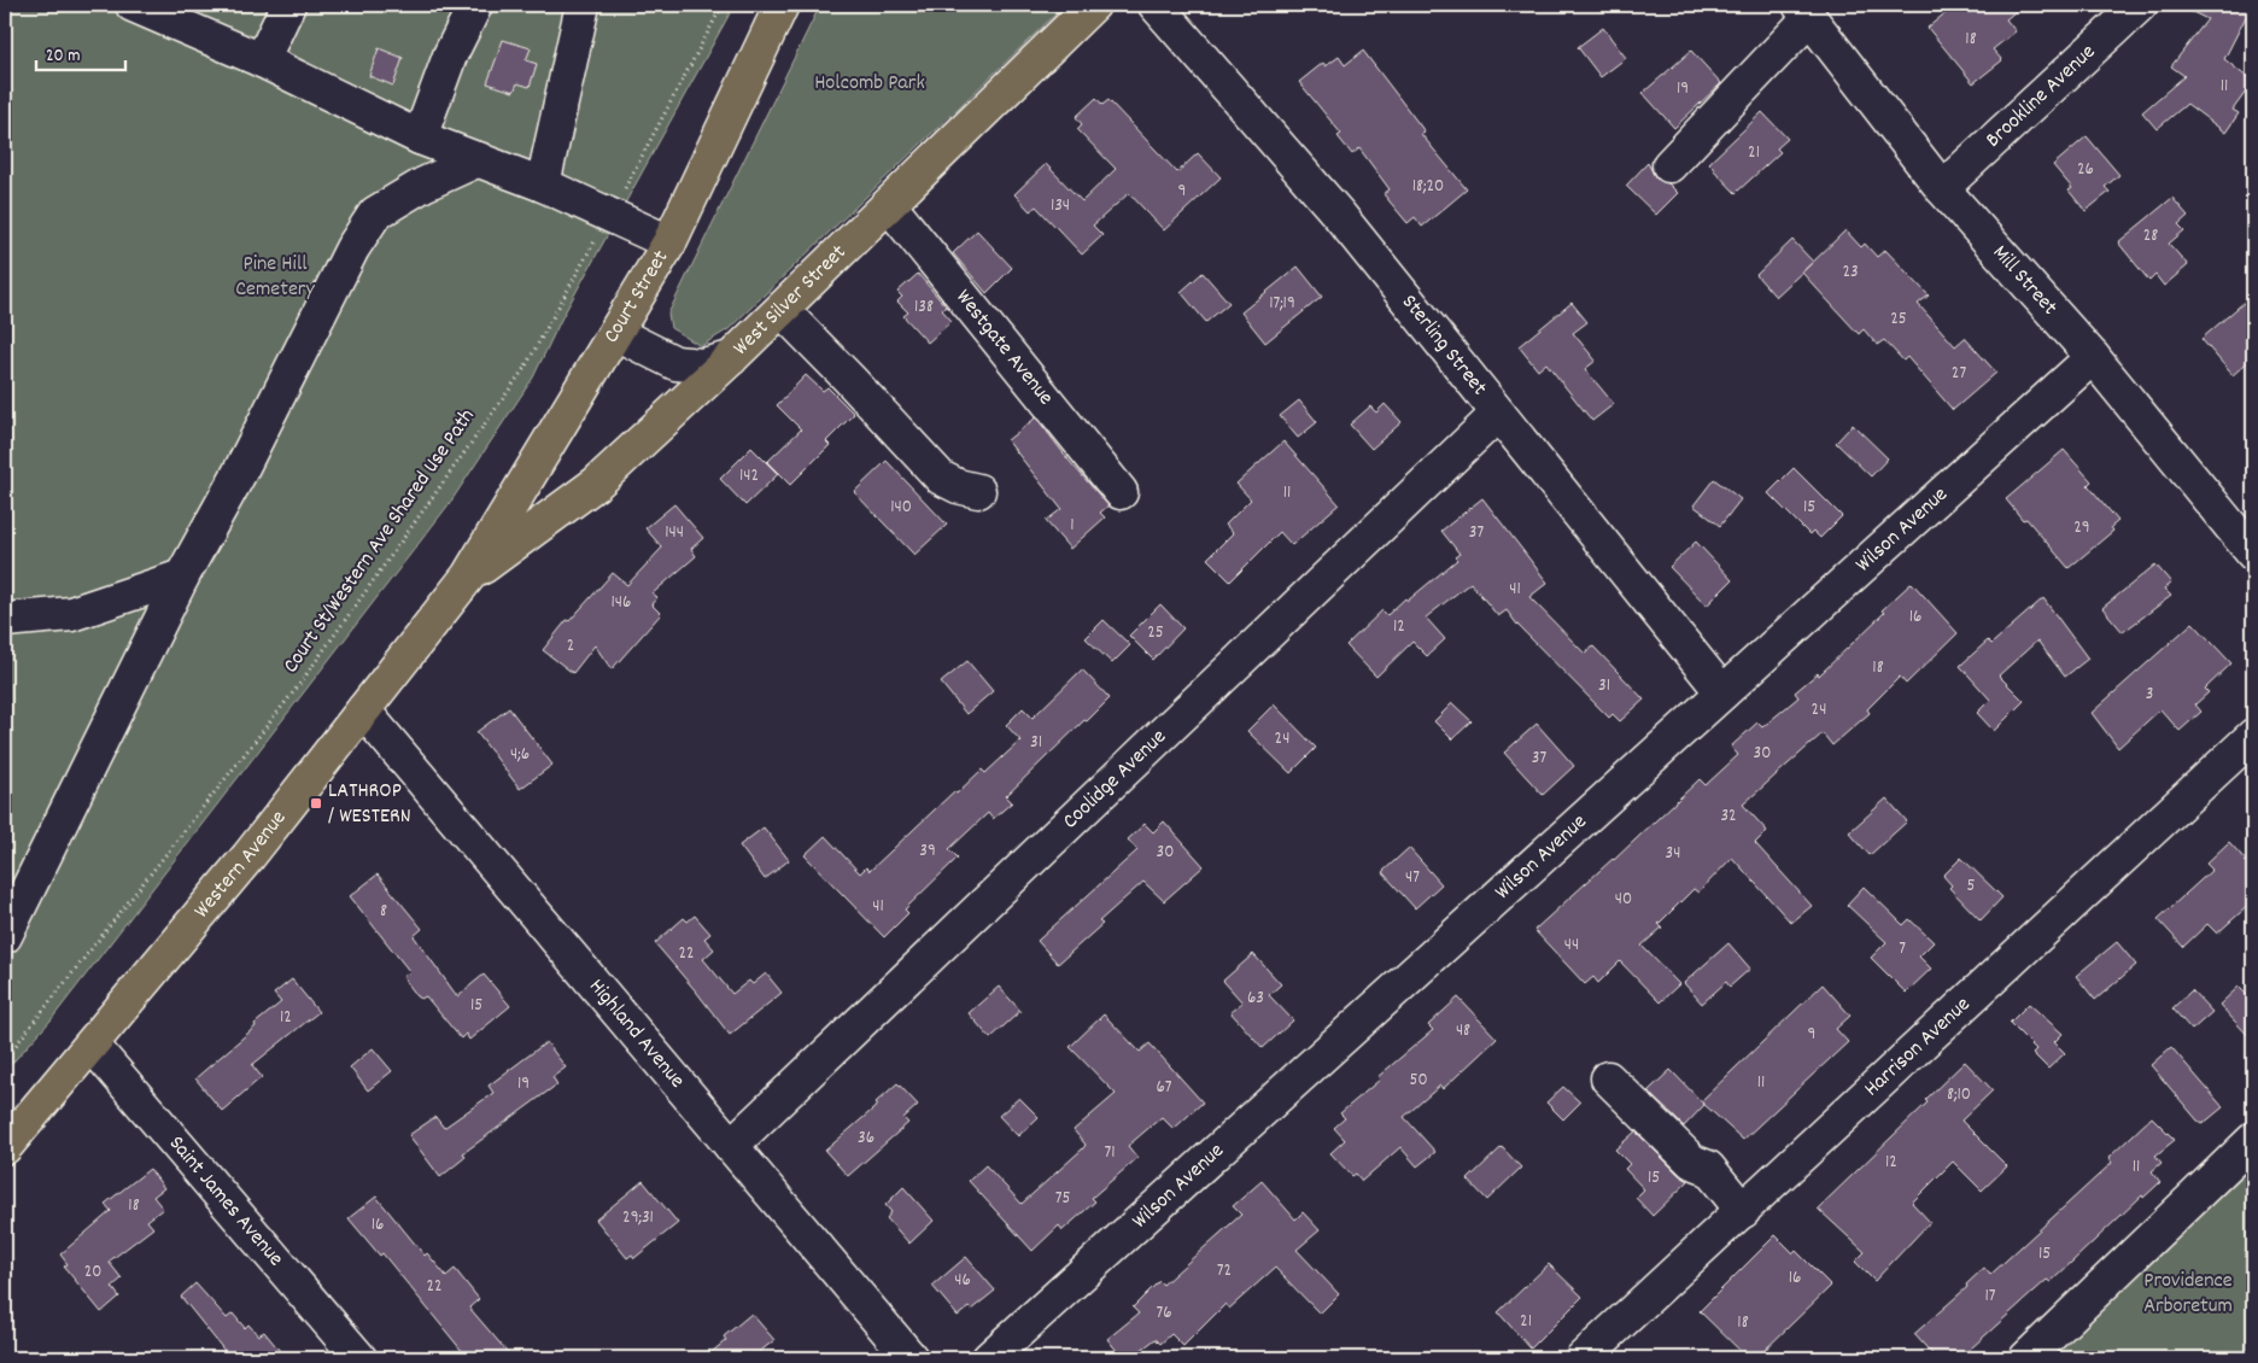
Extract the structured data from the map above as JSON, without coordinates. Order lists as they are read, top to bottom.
{
  "streets": {
    "main road": ["Court Street", "West Silver Street", "Western Avenue"],
    "street": [
      "Brookline Avenue",
      "Mill Street",
      "Sterling Street",
      "Westgate Avenue",
      "Wilson Avenue",
      "Coolidge Avenue",
      "Highland Avenue",
      "Harrison Avenue",
      "Saint James Avenue"
    ],
    "path": ["Court St/Western Ave Shared Use Path"]
  },
  "crossings": [
    ["Brookline Avenue", "Mill Street"],
    ["Mill Street", "Wilson Avenue"],
    ["Court Street", "West Silver Street"],
    ["Court Street", "Western Avenue"],
    ["West Silver Street", "Westgate Avenue"],
    ["West Silver Street", "Western Avenue"],
    ["Sterling Street", "Wilson Avenue"],
    ["Sterling Street", "Coolidge Avenue"],
    ["Coolidge Avenue", "Highland Avenue"],
    ["Western Avenue", "Highland Avenue"],
    ["Western Avenue", "Saint James Avenue"]
  ],
  "parks": ["Holcomb Park", "Pine Hill Cemetery", "Providence Arboretum"],
  "places": {
    "transit": ["LATHROP / WESTERN"]
  },
  "house_numbers": [
    "18",
    "11",
    "19",
    "21",
    "26",
    "18;20",
    "9",
    "134",
    "28",
    "23",
    "17;19",
    "138",
    "25",
    "27",
    "142",
    "11",
    "140",
    "15",
    "1",
    "29",
    "144",
    "37",
    "41",
    "146",
    "16",
    "12",
    "25",
    "2",
    "18",
    "31",
    "3",
    "24",
    "24",
    "31",
    "30",
    "4;6",
    "37",
    "32",
    "39",
    "30",
    "34",
    "47",
    "5",
    "40",
    "41",
    "8",
    "44",
    "7",
    "22",
    "63",
    "15",
    "12",
    "48",
    "9",
    "50",
    "11",
    "19",
    "67",
    "8;10",
    "36",
    "71",
    "12",
    "11",
    "15",
    "75",
    "18",
    "29;31",
    "16",
    "15",
    "72",
    "20",
    "16",
    "46",
    "22",
    "17",
    "76",
    "21",
    "18"
  ],
  "scale_bar": "20 m"
}
